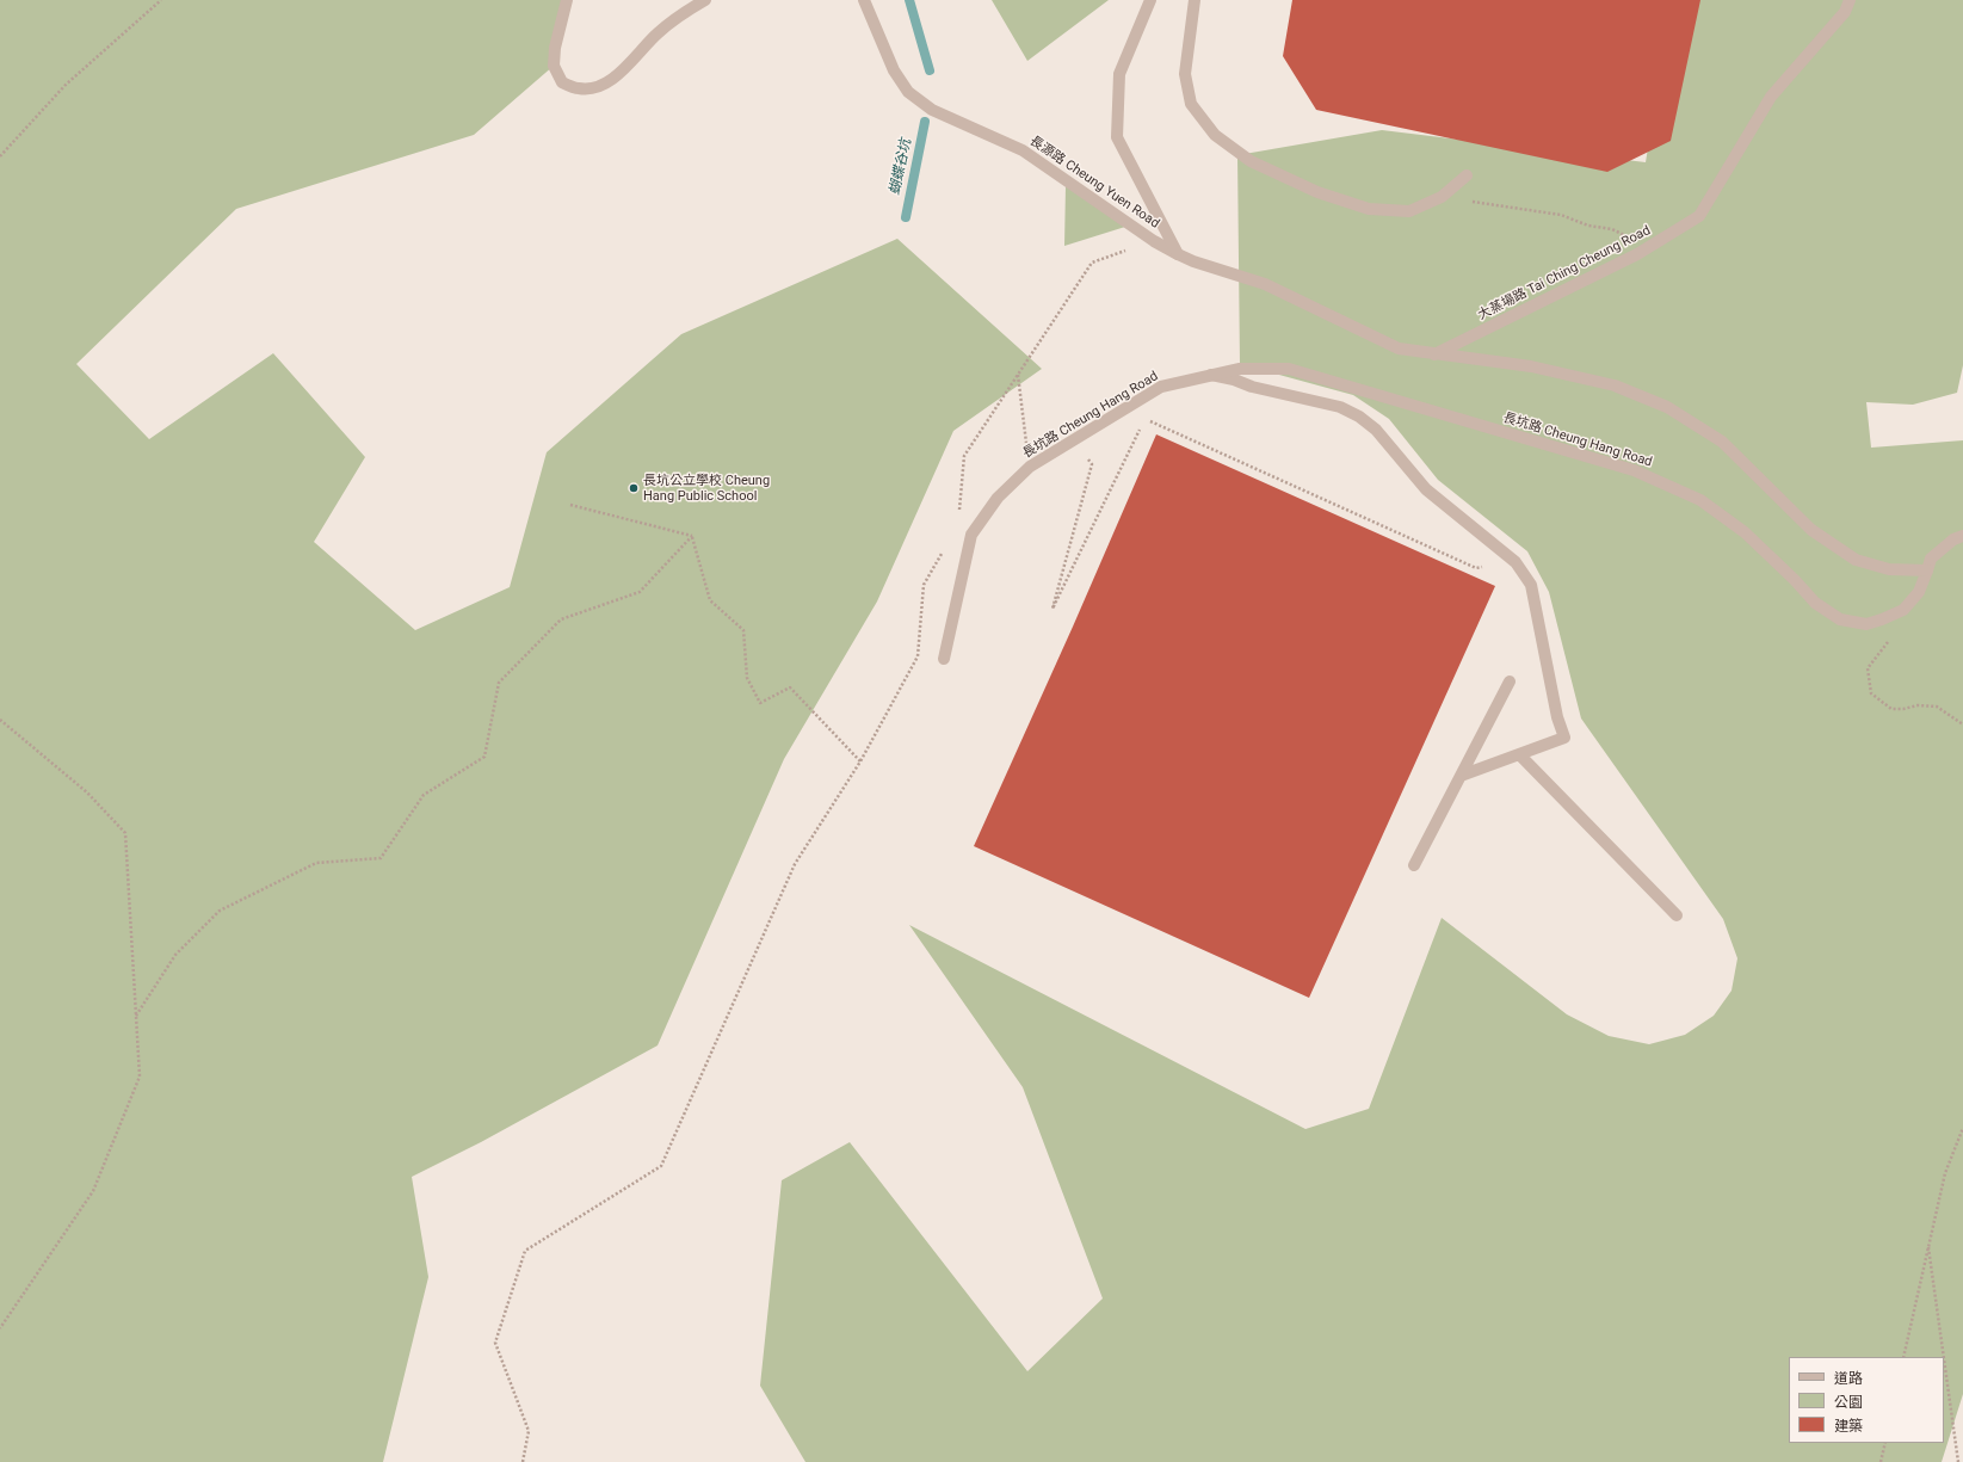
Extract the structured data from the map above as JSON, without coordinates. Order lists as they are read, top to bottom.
{
  "streets": {
    "street": ["長源路 Cheung Yuen Road", "大蒸場路 Tai Ching Cheung Road", "長坑路 Cheung Hang Road"]
  },
  "water": ["蝴蝶谷坑"],
  "places": ["長坑公立學校 Cheung Hang Public School"],
  "legend": ["道路", "公園", "建築"]
}
